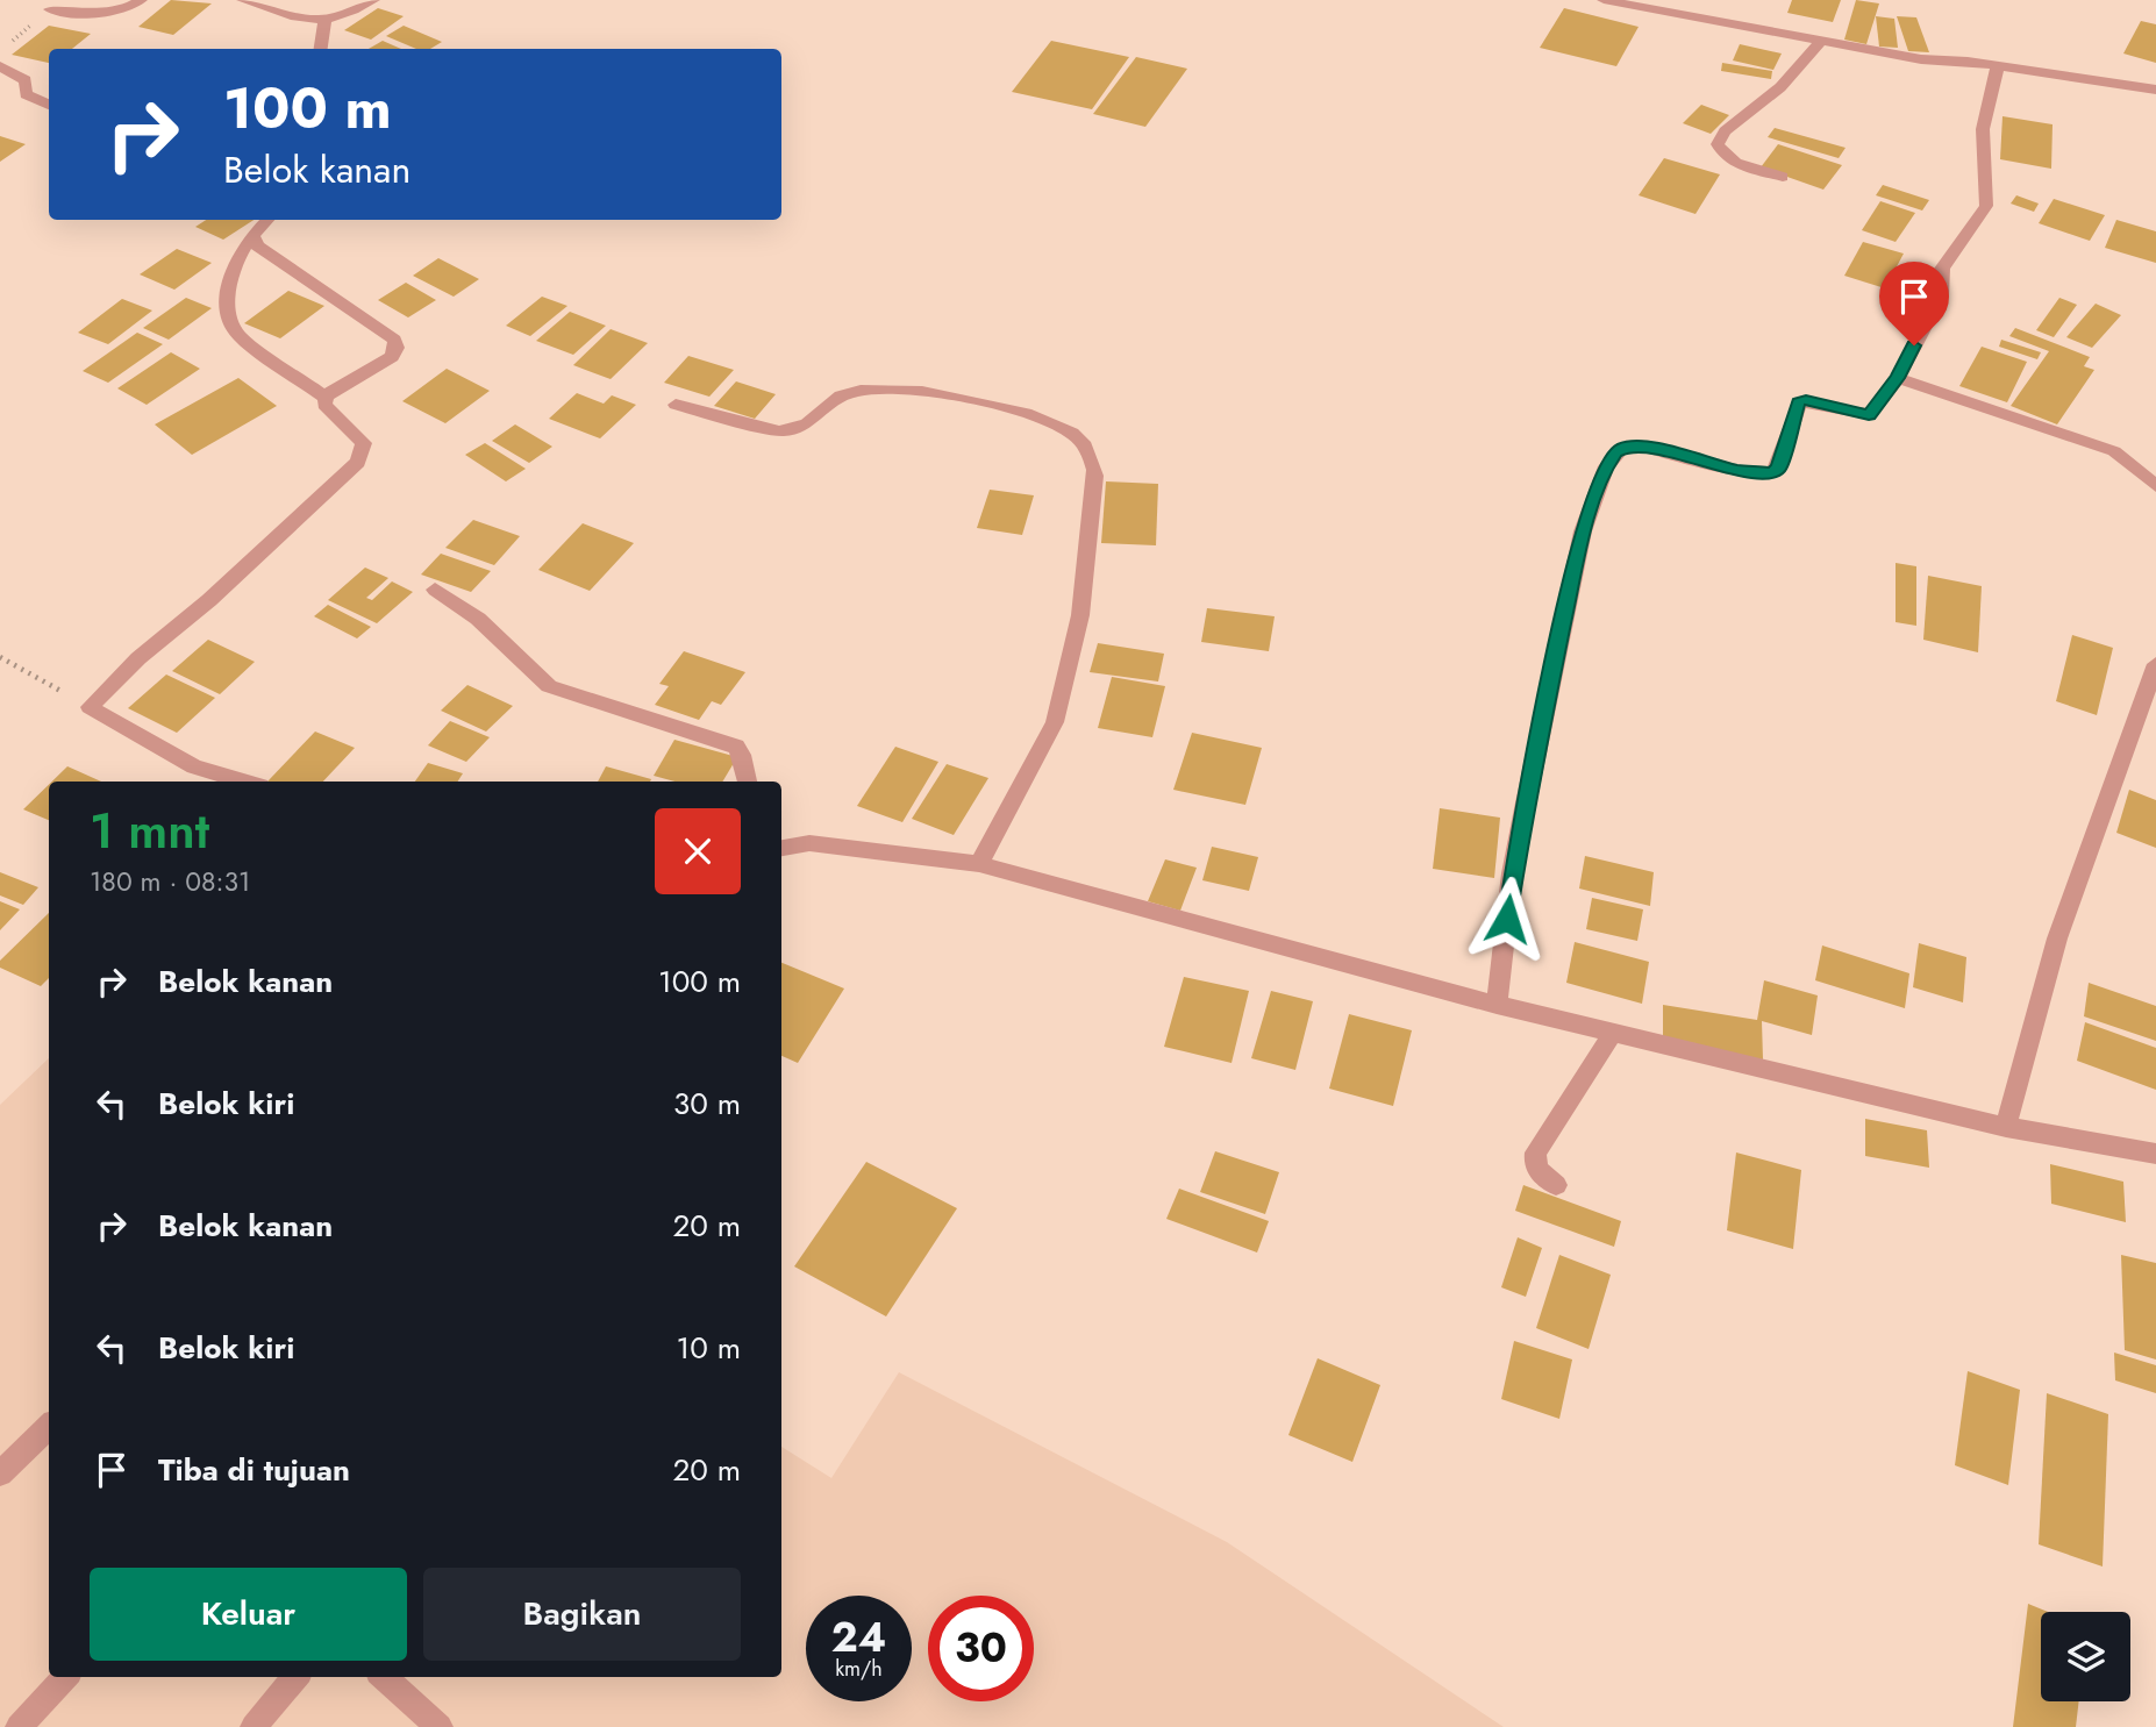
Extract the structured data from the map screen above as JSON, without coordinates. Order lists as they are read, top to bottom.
{
  "page": {
    "turn": ["100 m", "Belok kanan"],
    "heading": ["1 mnt", "180 m · 08:31"],
    "list": [
      {
        "name": "Belok kanan",
        "value": "100 m"
      },
      {
        "name": "Belok kiri",
        "value": "30 m"
      },
      {
        "name": "Belok kanan",
        "value": "20 m"
      },
      {
        "name": "Belok kiri",
        "value": "10 m"
      },
      {
        "name": "Tiba di tujuan",
        "value": "20 m"
      }
    ],
    "buttons": ["Keluar", "Bagikan"],
    "speed": "24 km/h",
    "limit": "30"
  }
}
